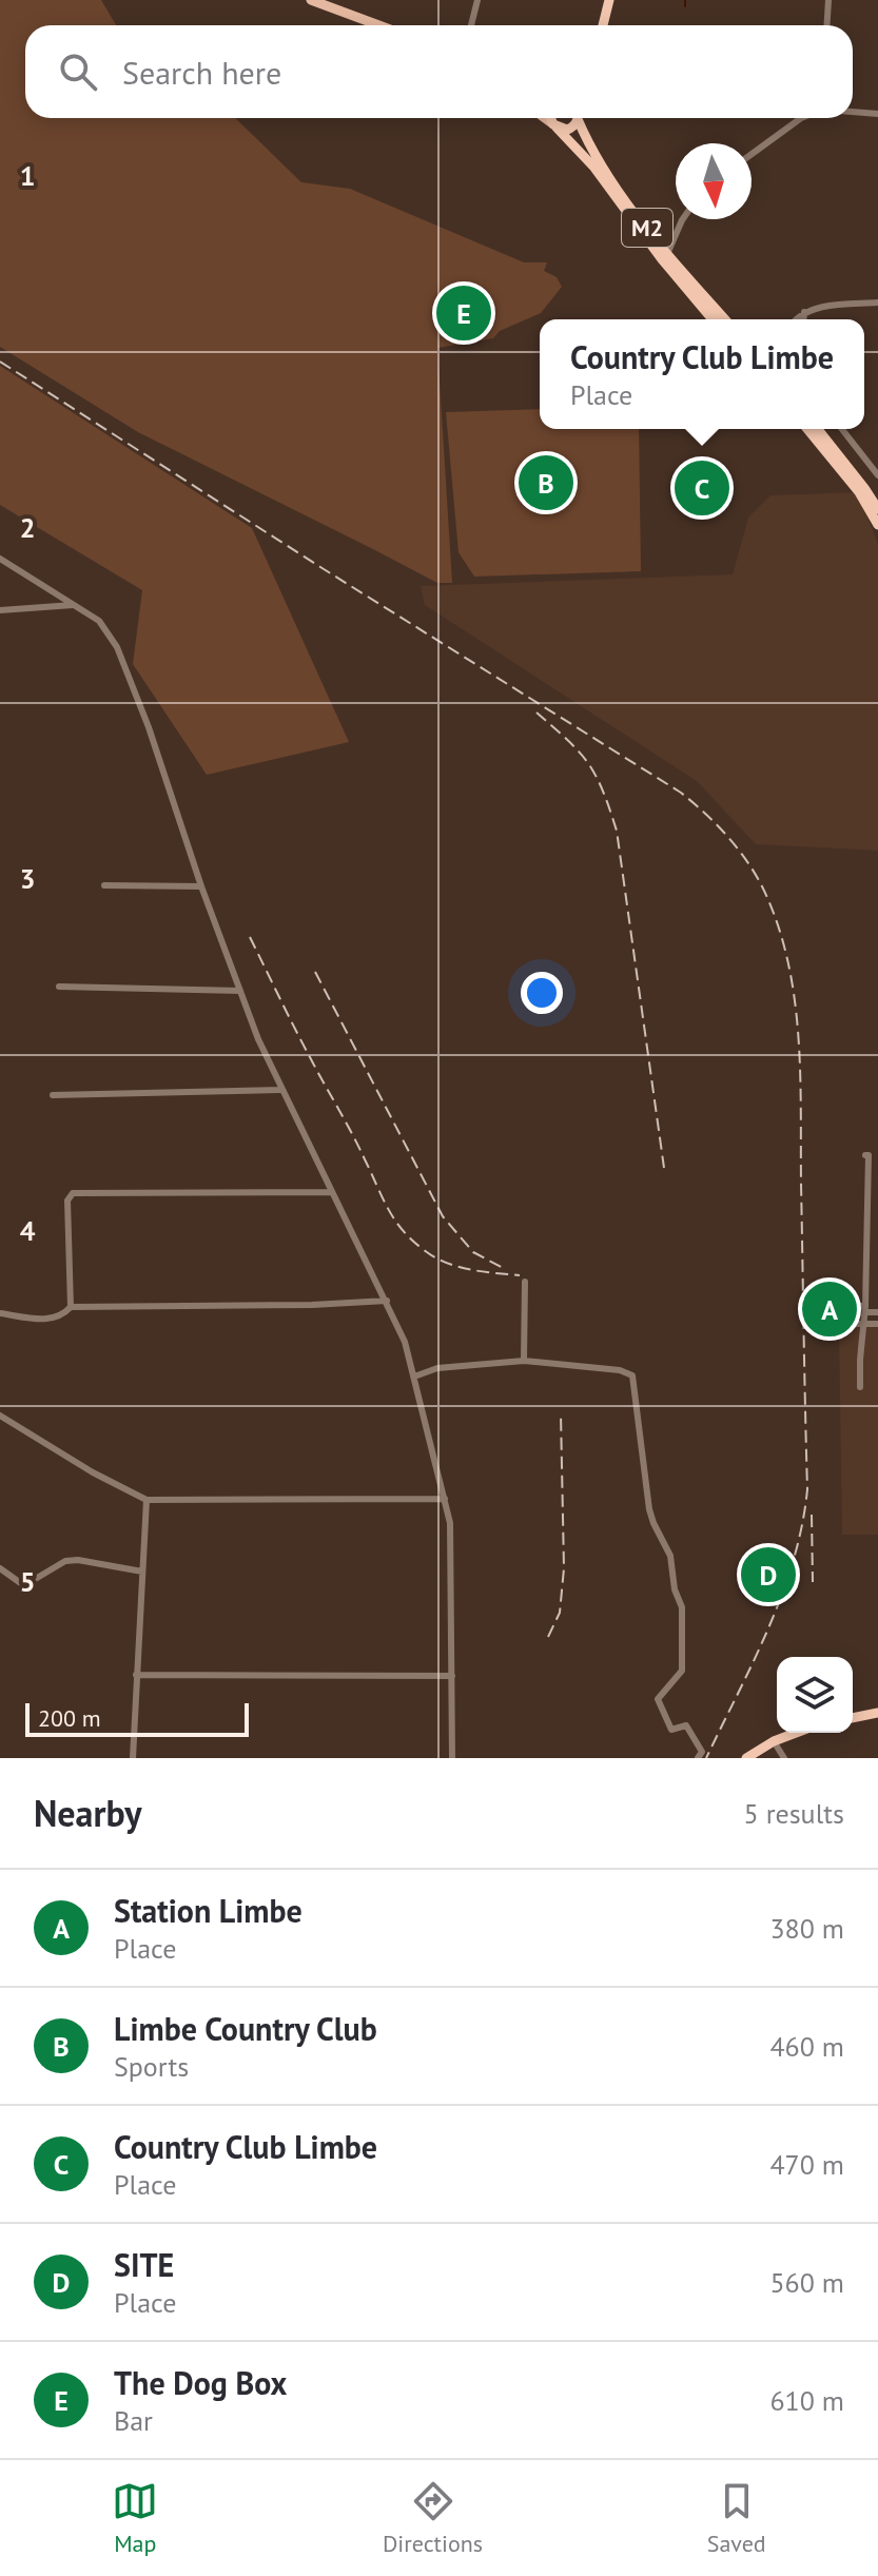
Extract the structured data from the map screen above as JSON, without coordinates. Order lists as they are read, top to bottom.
{
  "streets": {
    "highway": ["M2"]
  },
  "scale_bar": "200 m",
  "north": "bottom",
  "page": {
    "search": "Search here",
    "pins": [
      "E",
      "B",
      "C",
      "A",
      "D"
    ],
    "popup": ["Country Club Limbe", "Place"],
    "scale": "200 m",
    "heading": ["Nearby", "5 results"],
    "list": [
      {
        "mark": "A",
        "name": "Station Limbe",
        "note": "Place",
        "value": "380 m"
      },
      {
        "mark": "B",
        "name": "Limbe Country Club",
        "note": "Sports",
        "value": "460 m"
      },
      {
        "mark": "C",
        "name": "Country Club Limbe",
        "note": "Place",
        "value": "470 m"
      },
      {
        "mark": "D",
        "name": "SITE",
        "note": "Place",
        "value": "560 m"
      },
      {
        "mark": "E",
        "name": "The Dog Box",
        "note": "Bar",
        "value": "610 m"
      }
    ],
    "nav": ["Map", "Directions", "Saved"]
  },
  "grid": {
    "rows": [
      "1",
      "2",
      "3",
      "4",
      "5"
    ]
  }
}
